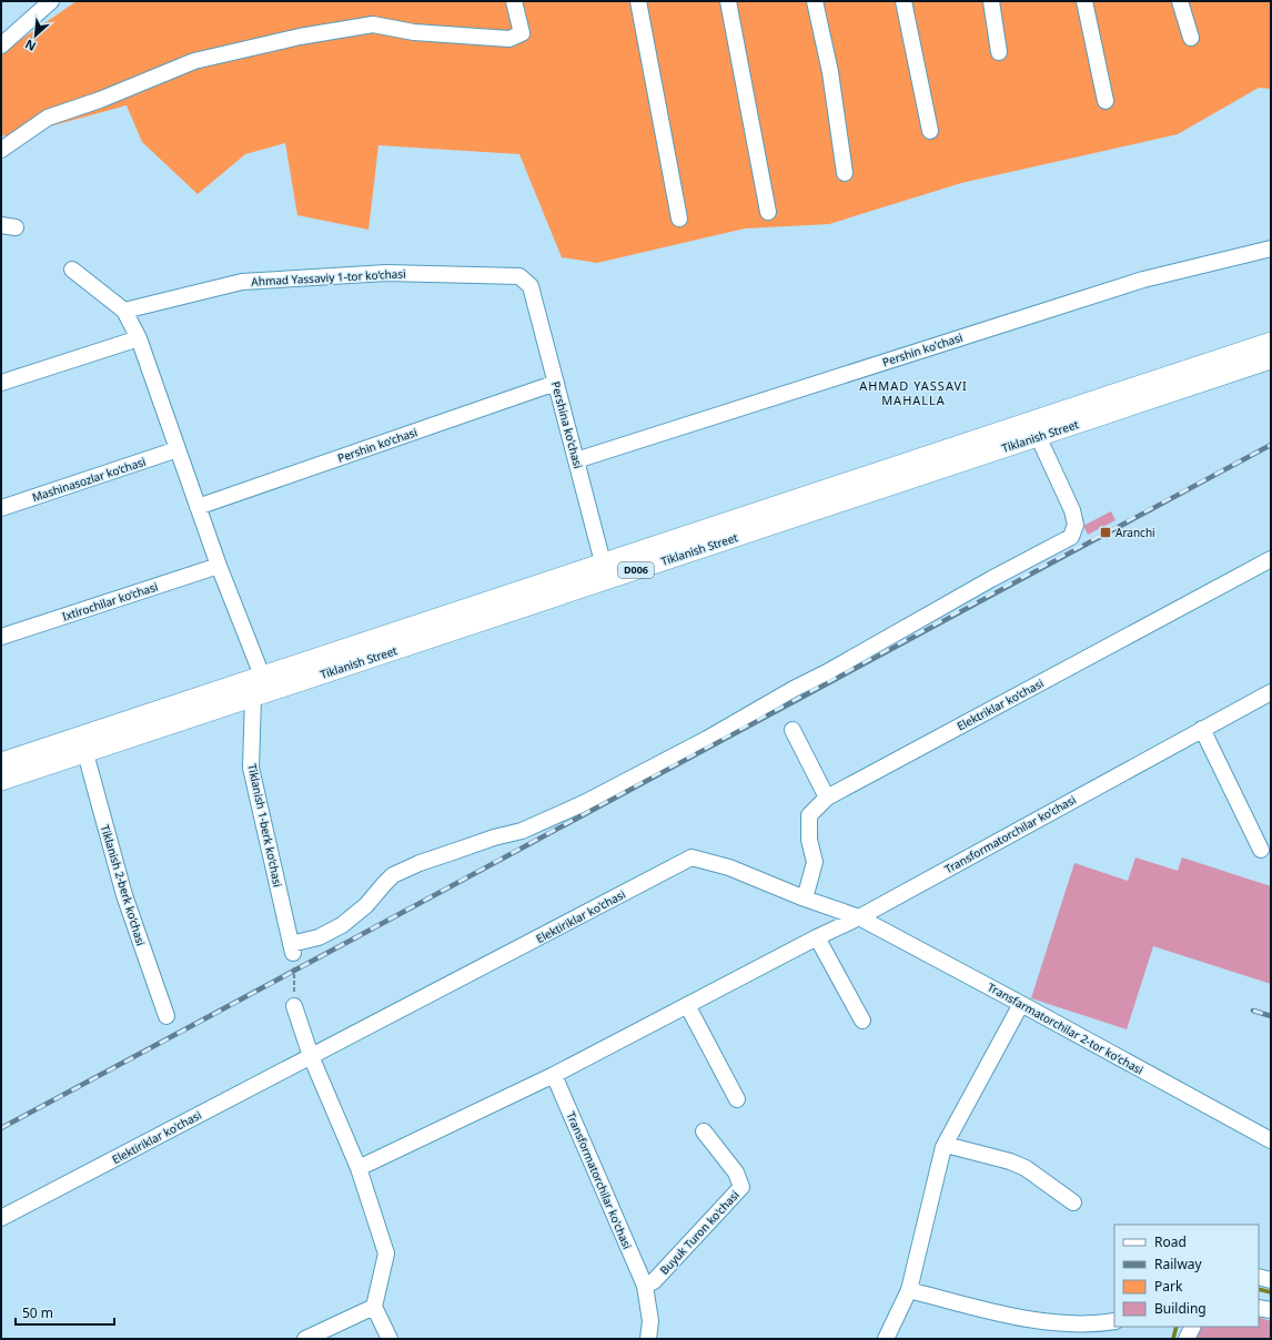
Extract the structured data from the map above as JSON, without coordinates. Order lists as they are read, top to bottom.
{
  "streets": {
    "main road": ["Tiklanish Street", "D006"],
    "street": [
      "Ahmad Yassaviy 1-tor ko‘chasi",
      "Pershin ko'chasi",
      "Pershina ko'chasi",
      "Mashinasozlar ko‘chasi",
      "Ixtirochilar ko‘chasi",
      "Elektriklar ko‘chasi",
      "Tiklanish 1-berk ko‘chasi",
      "Transformatorchilar ko'chasi",
      "Tiklanish 2-berk ko‘chasi",
      "Elektiriklar ko'chasi",
      "Transfarmatorchilar 2-tor koʻchasi",
      "Buyuk Turon ko'chasi"
    ]
  },
  "crossings": [
    ["Ahmad Yassaviy 1-tor ko‘chasi", "Pershina ko'chasi"],
    ["Pershin ko'chasi", "Pershina ko'chasi"],
    ["Pershina ko'chasi", "Tiklanish Street"],
    ["Tiklanish Street", "Tiklanish 1-berk ko‘chasi"],
    ["Tiklanish Street", "Tiklanish 2-berk ko‘chasi"],
    ["Elektriklar ko‘chasi", "Elektiriklar ko'chasi"],
    ["Transformatorchilar ko'chasi", "Elektiriklar ko'chasi"],
    ["Transformatorchilar ko'chasi", "Transfarmatorchilar 2-tor koʻchasi"],
    ["Transformatorchilar ko'chasi", "Buyuk Turon ko'chasi"],
    ["Elektiriklar ko'chasi", "Transfarmatorchilar 2-tor koʻchasi"]
  ],
  "districts": ["AHMAD YASSAVI MAHALLA"],
  "places": {
    "transit": ["Aranchi"]
  },
  "legend": [
    "Road",
    "Railway",
    "Park",
    "Building"
  ],
  "scale_bar": "50 m",
  "north": "bottom left"
}
